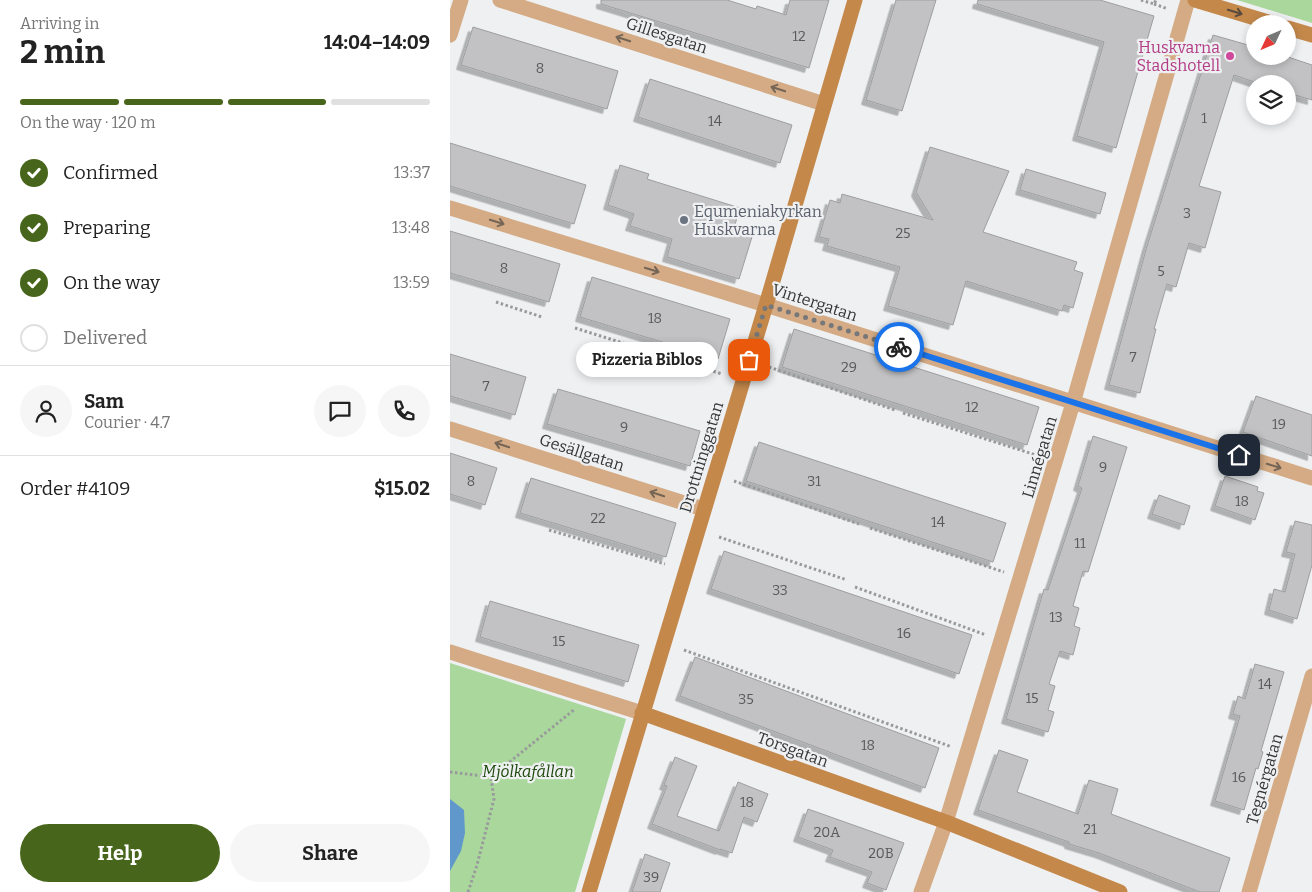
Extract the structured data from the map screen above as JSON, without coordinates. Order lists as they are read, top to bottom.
{
  "streets": {
    "street": [
      "Gillesgatan",
      "Vintergatan",
      "Gesällgatan",
      "Drottninggatan",
      "Linnégatan",
      "Torsgatan",
      "Tegnérgatan"
    ]
  },
  "crossings": [
    ["Gillesgatan", "Drottninggatan"],
    ["Vintergatan", "Drottninggatan"],
    ["Vintergatan", "Linnégatan"],
    ["Gesällgatan", "Drottninggatan"],
    ["Drottninggatan", "Torsgatan"],
    ["Linnégatan", "Torsgatan"]
  ],
  "one_way": ["Gillesgatan", "Vintergatan", "Gesällgatan"],
  "parks": ["Mjölkafållan"],
  "places": ["Huskvarna Stadshotell", "Equmeniakyrkan Huskvarna", "Pizzeria Biblos"],
  "house_numbers": [
    "12",
    "8",
    "1",
    "14",
    "3",
    "25",
    "8",
    "5",
    "18",
    "7",
    "29",
    "7",
    "12",
    "19",
    "9",
    "9",
    "8",
    "31",
    "18",
    "22",
    "14",
    "11",
    "33",
    "13",
    "16",
    "15",
    "14",
    "15",
    "35",
    "18",
    "16",
    "18",
    "21",
    "20A",
    "20B",
    "39"
  ],
  "north": "bottom left",
  "page": {
    "heading": ["2 min", "Arriving in", "14:04–14:09"],
    "panel": [
      "Sam",
      "Courier · 4.7",
      "Order #4109",
      "$15.02"
    ],
    "bar": "On the way · 120 m",
    "list": [
      ["Confirmed", "13:37"],
      ["Preparing", "13:48"],
      ["On the way", "13:59"],
      "Delivered"
    ],
    "bubble": "Pizzeria Biblos",
    "buttons": ["Help", "Share"]
  }
}
